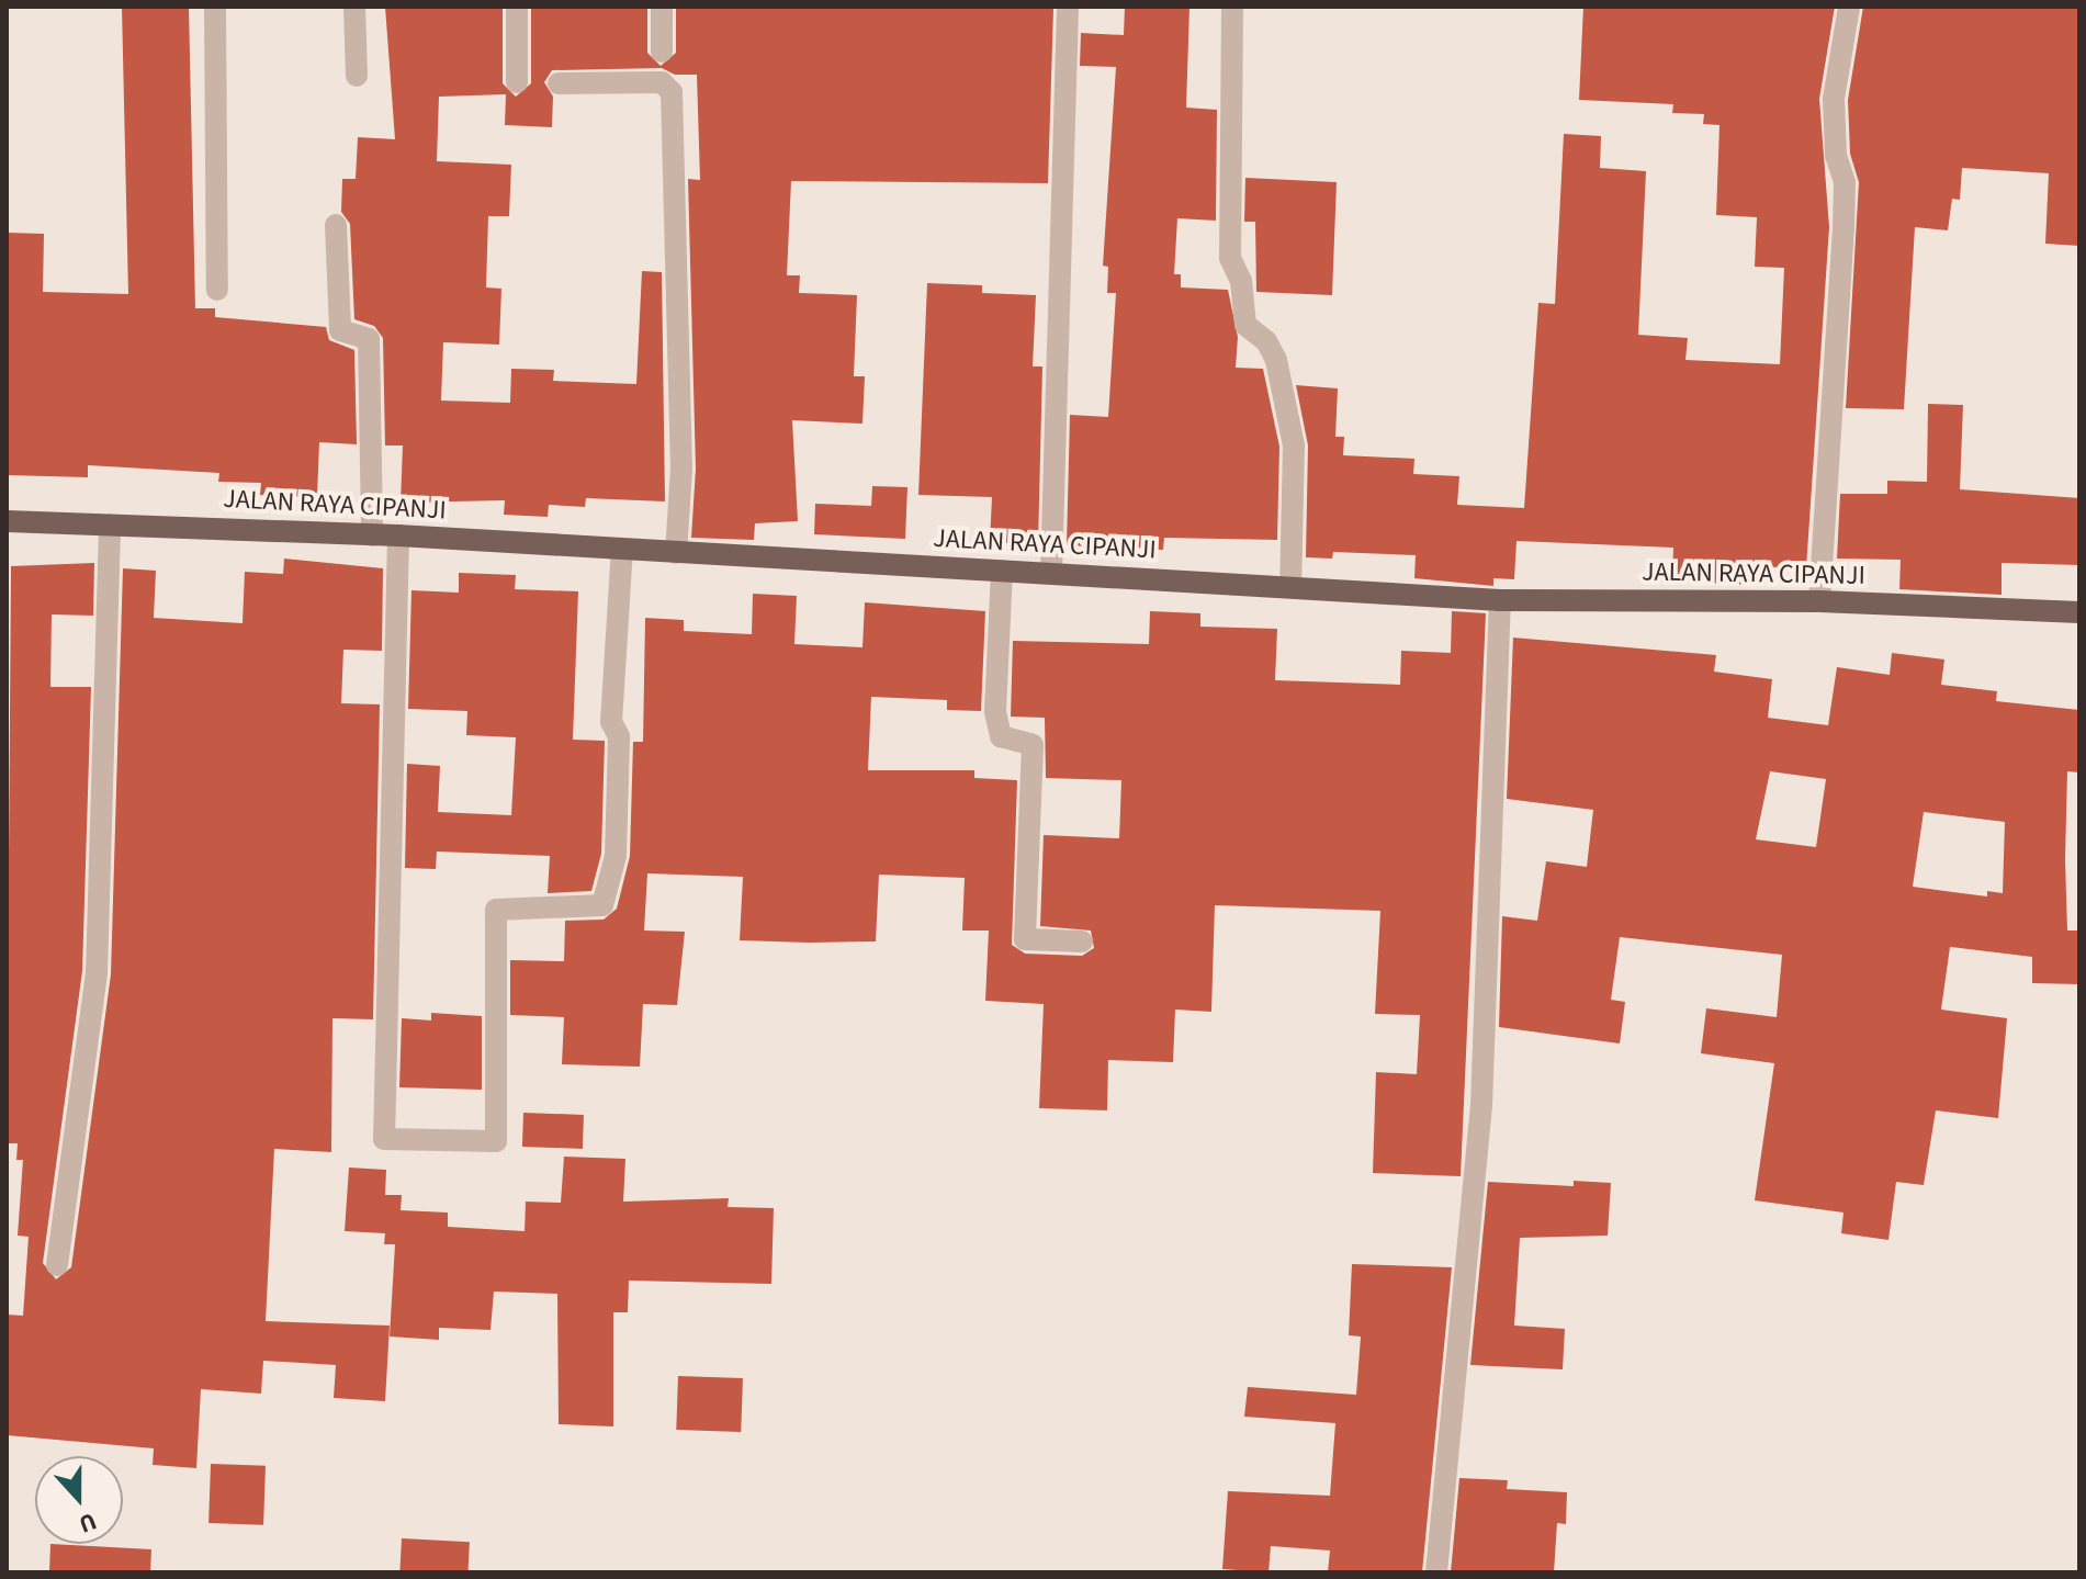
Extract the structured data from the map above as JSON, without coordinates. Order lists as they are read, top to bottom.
{
  "streets": {
    "main road": ["JALAN RAYA CIPANJI"]
  },
  "north": "bottom"
}
